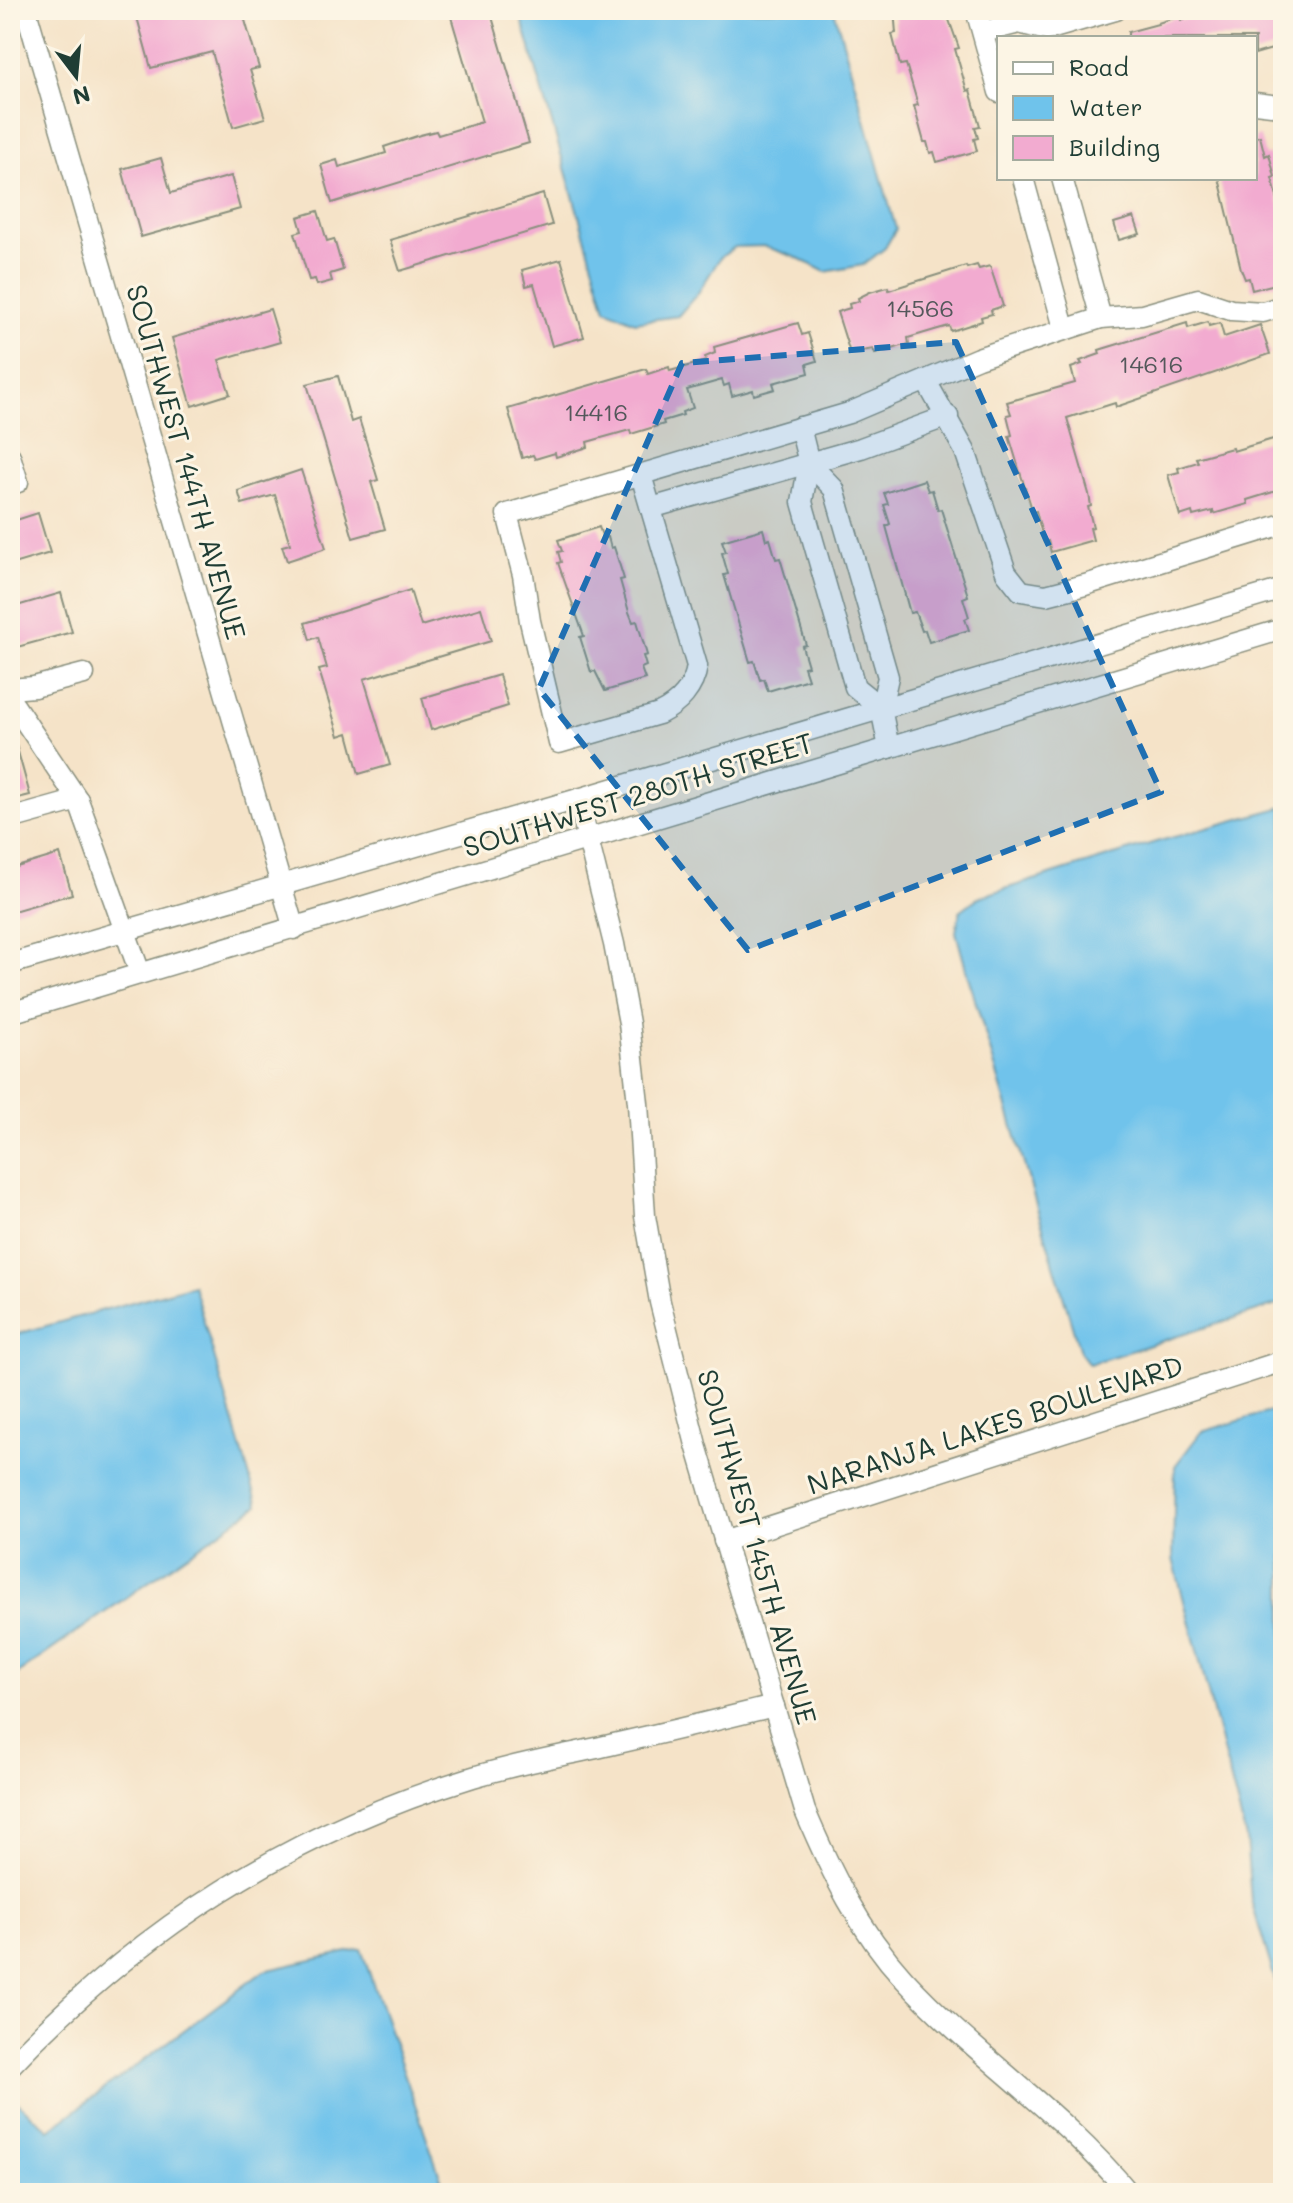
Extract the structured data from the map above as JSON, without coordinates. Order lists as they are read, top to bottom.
{
  "streets": {
    "street": [
      "SOUTHWEST 144TH AVENUE",
      "SOUTHWEST 280TH STREET",
      "NARANJA LAKES BOULEVARD",
      "SOUTHWEST 145TH AVENUE"
    ]
  },
  "crossings": [
    ["SOUTHWEST 144TH AVENUE", "SOUTHWEST 280TH STREET"],
    ["SOUTHWEST 280TH STREET", "SOUTHWEST 145TH AVENUE"],
    ["NARANJA LAKES BOULEVARD", "SOUTHWEST 145TH AVENUE"]
  ],
  "house_numbers": ["14566", "14616", "14416"],
  "legend": ["Road", "Water", "Building"],
  "north": "bottom"
}
